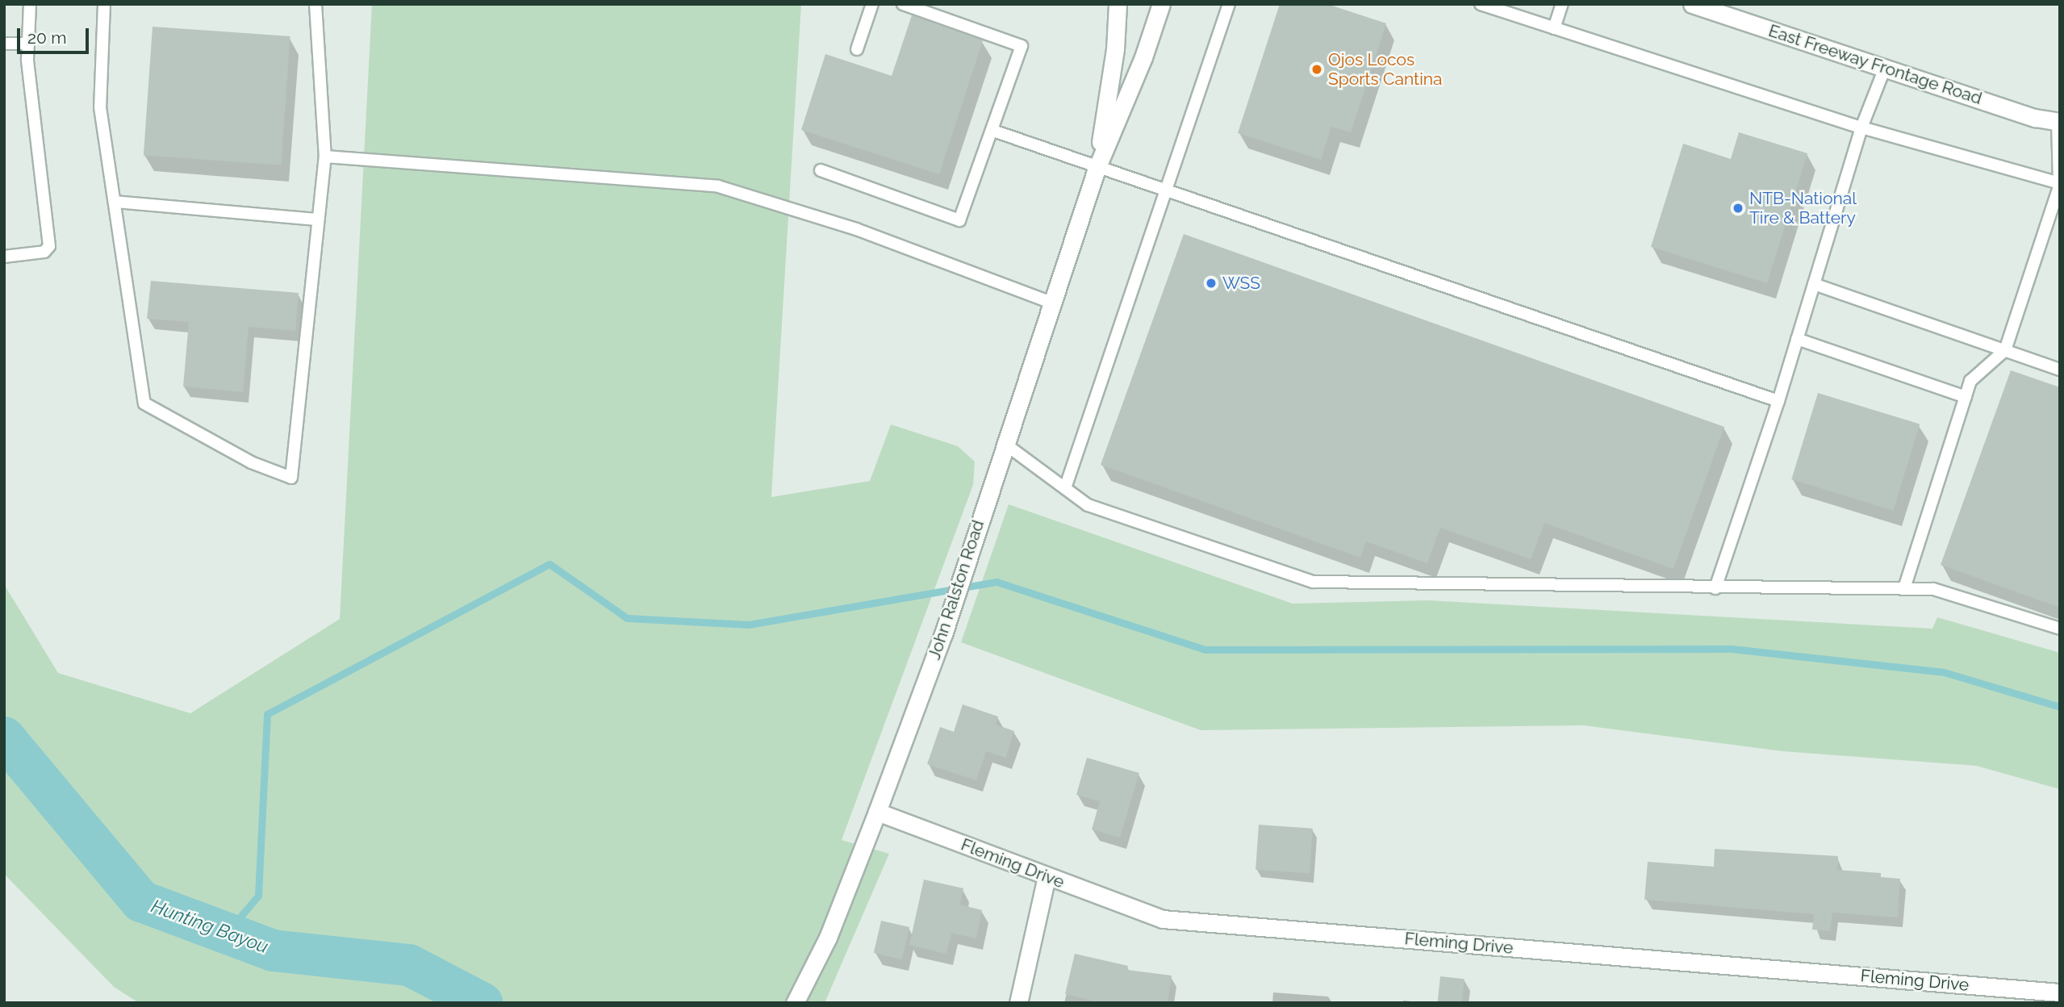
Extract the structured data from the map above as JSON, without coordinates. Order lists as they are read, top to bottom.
{
  "streets": {
    "street": ["East Freeway Frontage Road", "John Ralston Road", "Fleming Drive"]
  },
  "crossings": [
    ["John Ralston Road", "Fleming Drive"]
  ],
  "water": ["Hunting Bayou"],
  "places": ["Ojos Locos Sports Cantina", "NTB-National Tire & Battery", "WSS"],
  "scale_bar": "20 m"
}
